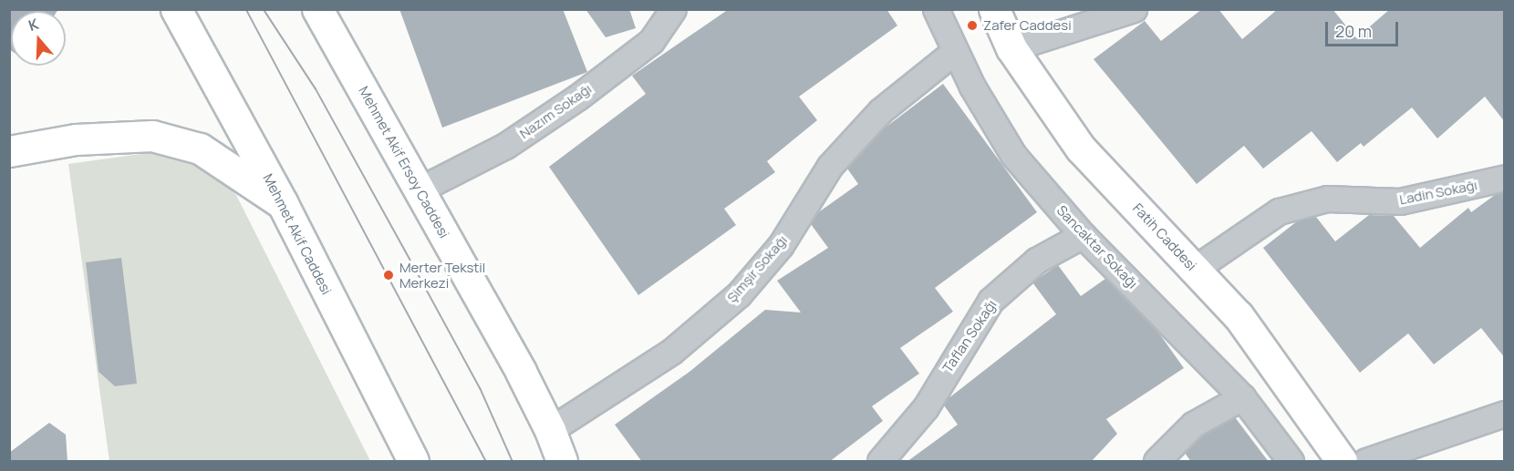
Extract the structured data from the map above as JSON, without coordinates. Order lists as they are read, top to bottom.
{
  "streets": {
    "main road": ["Mehmet Akif Ersoy Caddesi", "Mehmet Akif Caddesi", "Fatih Caddesi"],
    "street": [
      "Nazım Sokağı",
      "Ladin Sokağı",
      "Sancaktar Sokağı",
      "Şimşir Sokağı",
      "Taflan Sokağı"
    ]
  },
  "crossings": [
    ["Nazım Sokağı", "Mehmet Akif Ersoy Caddesi"],
    ["Mehmet Akif Ersoy Caddesi", "Şimşir Sokağı"],
    ["Ladin Sokağı", "Fatih Caddesi"],
    ["Sancaktar Sokağı", "Şimşir Sokağı"],
    ["Sancaktar Sokağı", "Taflan Sokağı"]
  ],
  "places": ["Zafer Caddesi", "Merter Tekstil Merkezi"],
  "scale_bar": "20 m",
  "north": "top"
}
